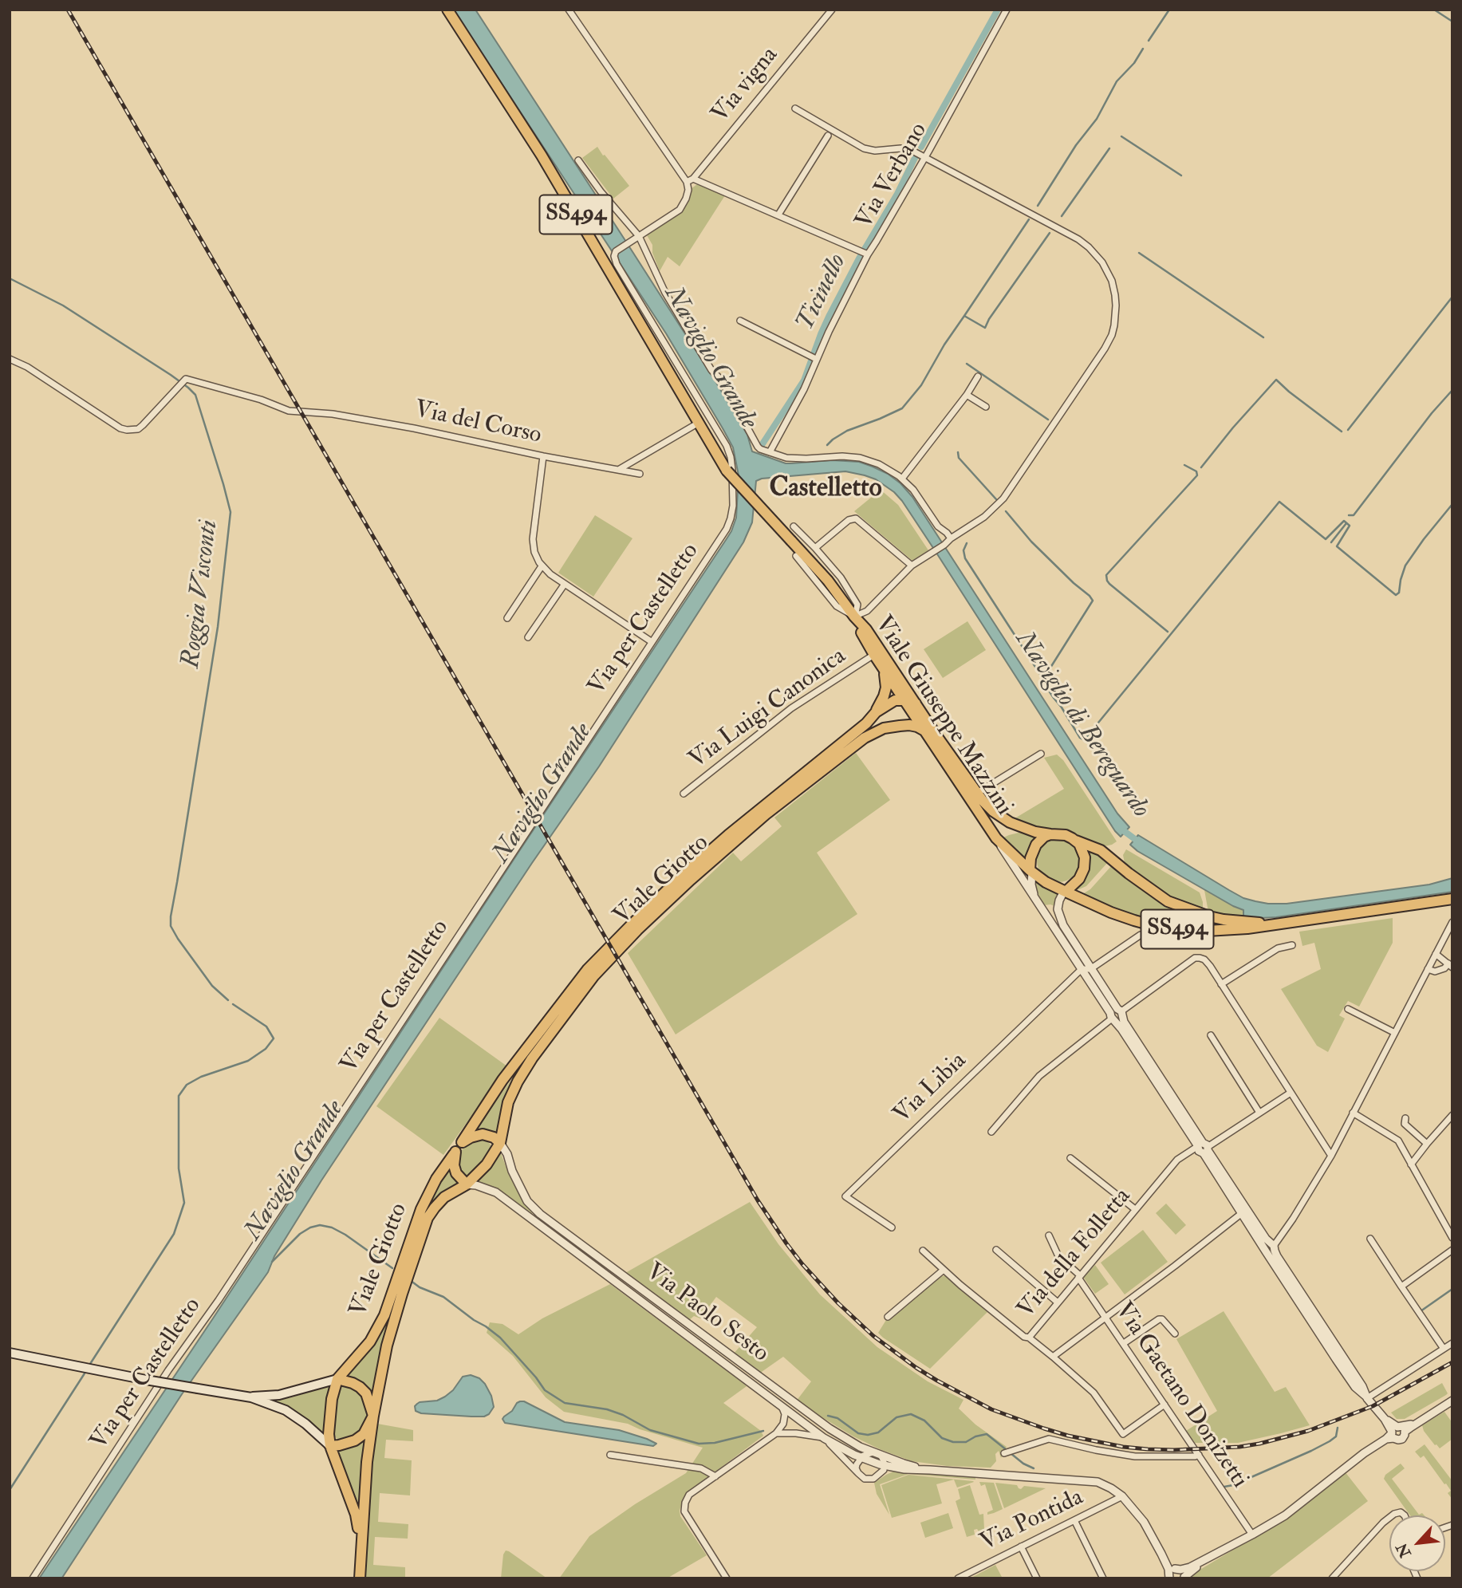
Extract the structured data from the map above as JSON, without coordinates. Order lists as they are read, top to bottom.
{
  "streets": {
    "main road": ["SS494", "Viale Giuseppe Mazzini", "Viale Giotto"],
    "street": [
      "Via vigna",
      "Via Verbano",
      "Via del Corso",
      "Via per Castelletto",
      "Via Luigi Canonica",
      "Via Libia",
      "Via della Folletta",
      "Via Paolo Sesto",
      "Via Gaetano Donizetti",
      "Via Pontida"
    ]
  },
  "crossings": [
    ["SS494", "Viale Giuseppe Mazzini"],
    ["Via Luigi Canonica", "Viale Giuseppe Mazzini"],
    ["Viale Giuseppe Mazzini", "Viale Giotto"],
    ["Viale Giuseppe Mazzini", "Via Libia"],
    ["Viale Giuseppe Mazzini", "Via della Folletta"],
    ["Viale Giotto", "Via Paolo Sesto"],
    ["Via della Folletta", "Via Gaetano Donizetti"],
    ["Via Paolo Sesto", "Via Pontida"]
  ],
  "districts": ["Castelletto"],
  "water": [
    "Ticinello",
    "Naviglio Grande",
    "Roggia Visconti",
    "Naviglio di Bereguardo"
  ],
  "north": "bottom left"
}
